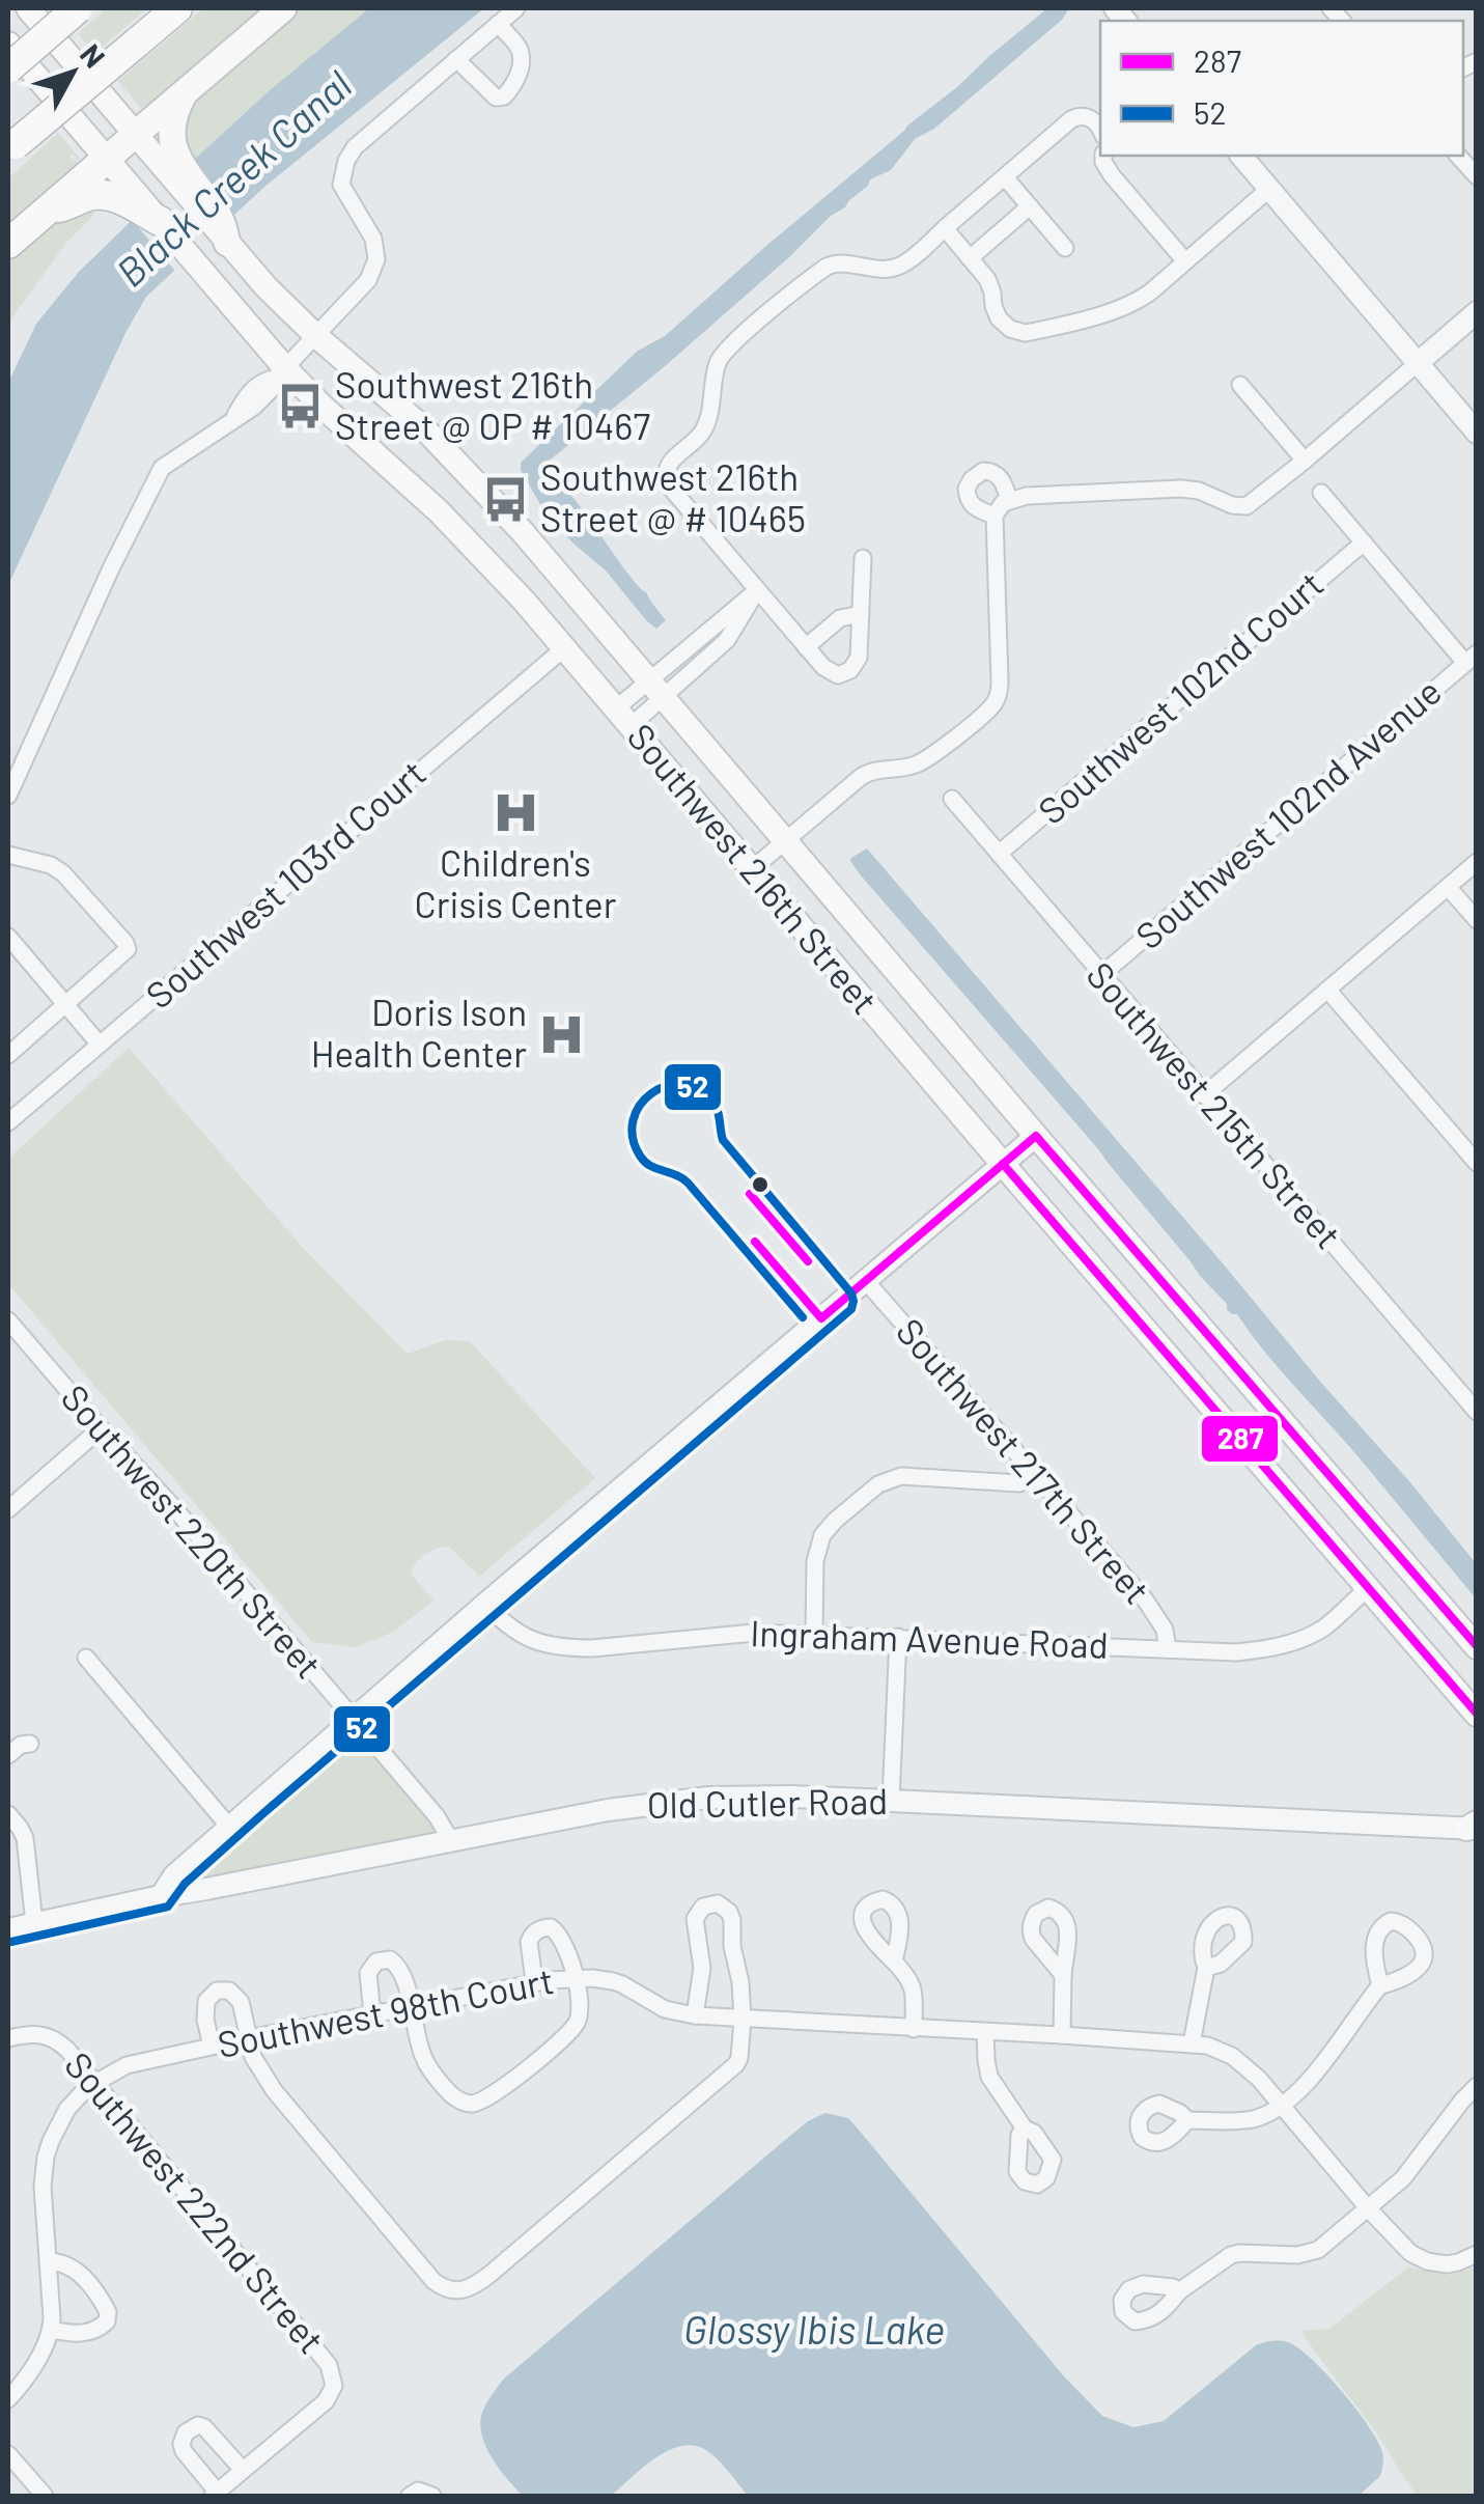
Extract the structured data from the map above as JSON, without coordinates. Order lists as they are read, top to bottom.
{
  "streets": {
    "main road": ["Southwest 216th Street"],
    "street": [
      "Southwest 102nd Court",
      "Southwest 102nd Avenue",
      "Southwest 103rd Court",
      "Southwest 215th Street",
      "Southwest 217th Street",
      "Southwest 220th Street",
      "Ingraham Avenue Road",
      "Old Cutler Road",
      "Southwest 98th Court",
      "Southwest 222nd Street"
    ]
  },
  "crossings": [
    ["Southwest 102nd Court", "Southwest 215th Street"],
    ["Southwest 102nd Avenue", "Southwest 215th Street"],
    ["Southwest 216th Street", "Southwest 103rd Court"],
    ["Southwest 216th Street", "Ingraham Avenue Road"],
    ["Southwest 217th Street", "Ingraham Avenue Road"],
    ["Southwest 220th Street", "Old Cutler Road"],
    ["Southwest 98th Court", "Southwest 222nd Street"]
  ],
  "water": ["Black Creek Canal", "Glossy Ibis Lake"],
  "places": {
    "bus stop": ["Southwest 216th Street @ OP # 10467", "Southwest 216th Street @ # 10465"],
    "hospital": ["Children's Crisis Center", "Doris Ison Health Center"]
  },
  "lines": ["transit line 52", "transit line 287"],
  "legend": ["287", "52"],
  "north": "top right"
}
